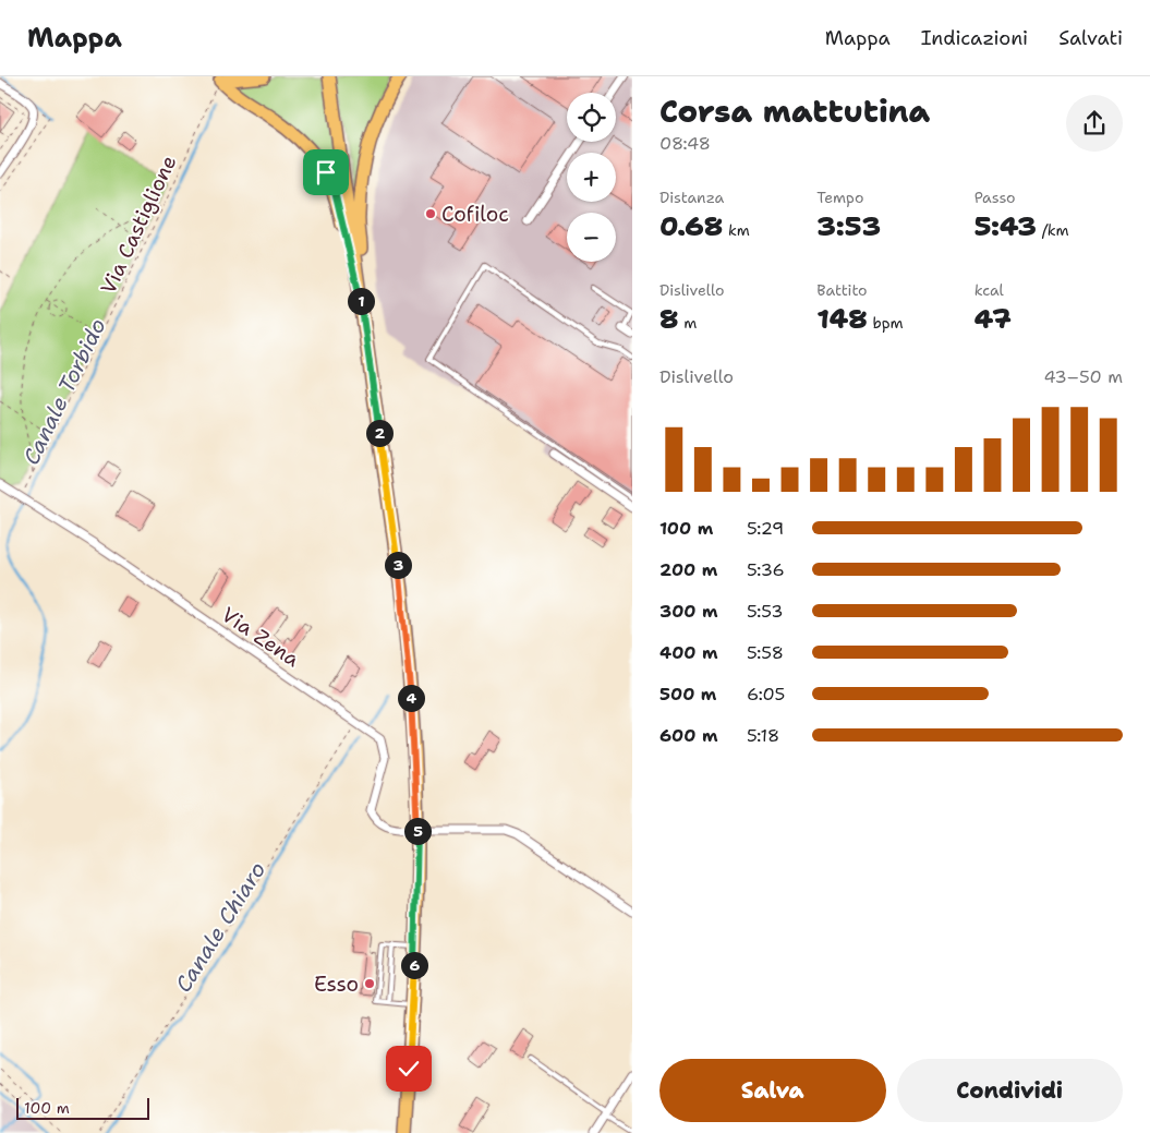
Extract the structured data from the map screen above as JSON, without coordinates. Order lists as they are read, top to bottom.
{
  "streets": {
    "street": ["Via Zena"],
    "path": ["Via Castiglione"]
  },
  "crossings": [
    ["Via Castiglione", "Via Zena"]
  ],
  "water": ["Canale Torbido", "Canale Chiaro"],
  "places": ["Cofiloc", "Esso"],
  "scale_bar": "100 m",
  "page": {
    "header": "Mappa",
    "nav": ["Mappa", "Indicazioni", "Salvati"],
    "heading": ["Corsa mattutina", "08:48"],
    "map_buttons": ["+", "−"],
    "stats": [
      ["Distanza", "0.68 km"],
      ["Tempo", "3:53"],
      ["Passo", "5:43 /km"],
      ["Dislivello", "8 m"],
      ["Battito", "148 bpm"],
      ["kcal", "47"]
    ],
    "pins": [
      "1",
      "2",
      "3",
      "4",
      "5",
      "6"
    ],
    "chart": ["Dislivello", "43–50 m"],
    "list": [
      {
        "name": "100 m",
        "note": "5:29"
      },
      {
        "name": "200 m",
        "note": "5:36"
      },
      {
        "name": "300 m",
        "note": "5:53"
      },
      {
        "name": "400 m",
        "note": "5:58"
      },
      {
        "name": "500 m",
        "note": "6:05"
      },
      {
        "name": "600 m",
        "note": "5:18"
      }
    ],
    "buttons": ["Salva", "Condividi"],
    "scale": "100 m"
  }
}
